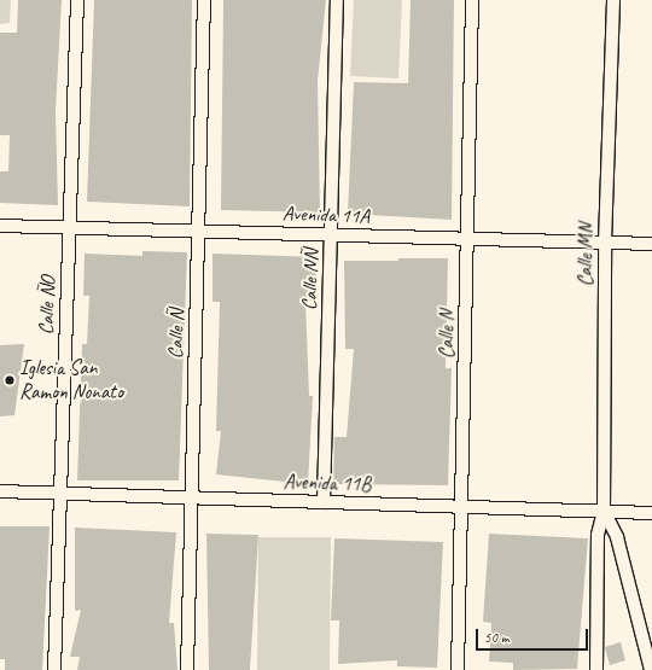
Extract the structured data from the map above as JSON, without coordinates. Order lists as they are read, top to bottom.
{
  "streets": {
    "street": [
      "Avenida 11A",
      "Calle MN",
      "Calle NÑ",
      "Calle ÑO",
      "Calle Ñ",
      "Calle N",
      "Avenida 11B"
    ]
  },
  "crossings": [
    ["Avenida 11A", "Calle MN"],
    ["Avenida 11A", "Calle NÑ"],
    ["Avenida 11A", "Calle ÑO"],
    ["Avenida 11A", "Calle Ñ"],
    ["Avenida 11A", "Calle N"],
    ["Calle MN", "Avenida 11B"],
    ["Calle NÑ", "Avenida 11B"],
    ["Calle ÑO", "Avenida 11B"],
    ["Calle Ñ", "Avenida 11B"],
    ["Calle N", "Avenida 11B"]
  ],
  "places": ["Iglesia San Ramon Nonato"],
  "scale_bar": "50 m"
}
